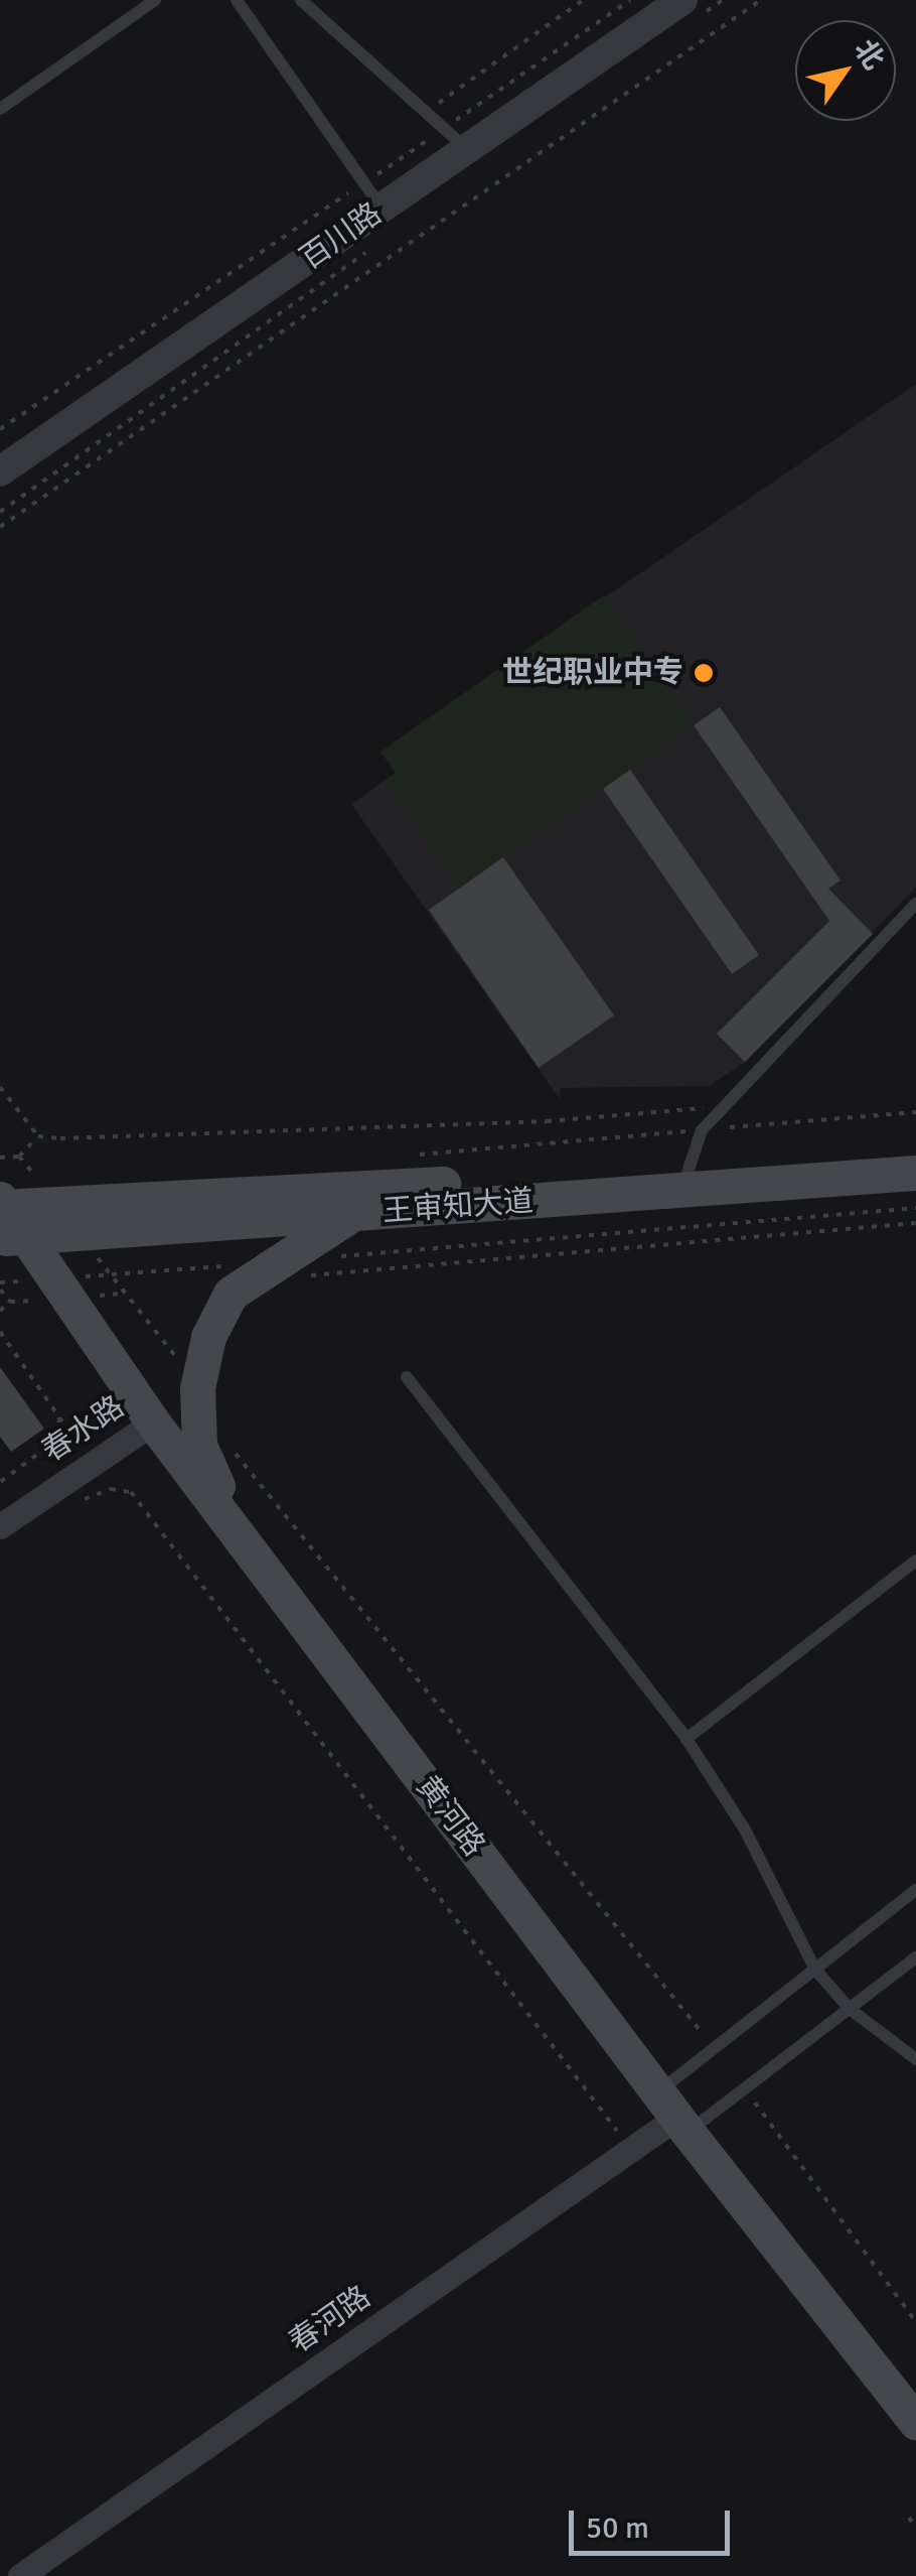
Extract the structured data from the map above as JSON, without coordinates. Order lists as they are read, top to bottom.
{
  "streets": {
    "main road": ["王审知大道", "黄河路"],
    "street": ["百川路", "春水路", "春河路"]
  },
  "crossings": [
    ["王审知大道", "黄河路"],
    ["春水路", "黄河路"],
    ["黄河路", "春河路"]
  ],
  "places": ["世纪职业中专"],
  "scale_bar": "50 m",
  "north": "top right"
}
